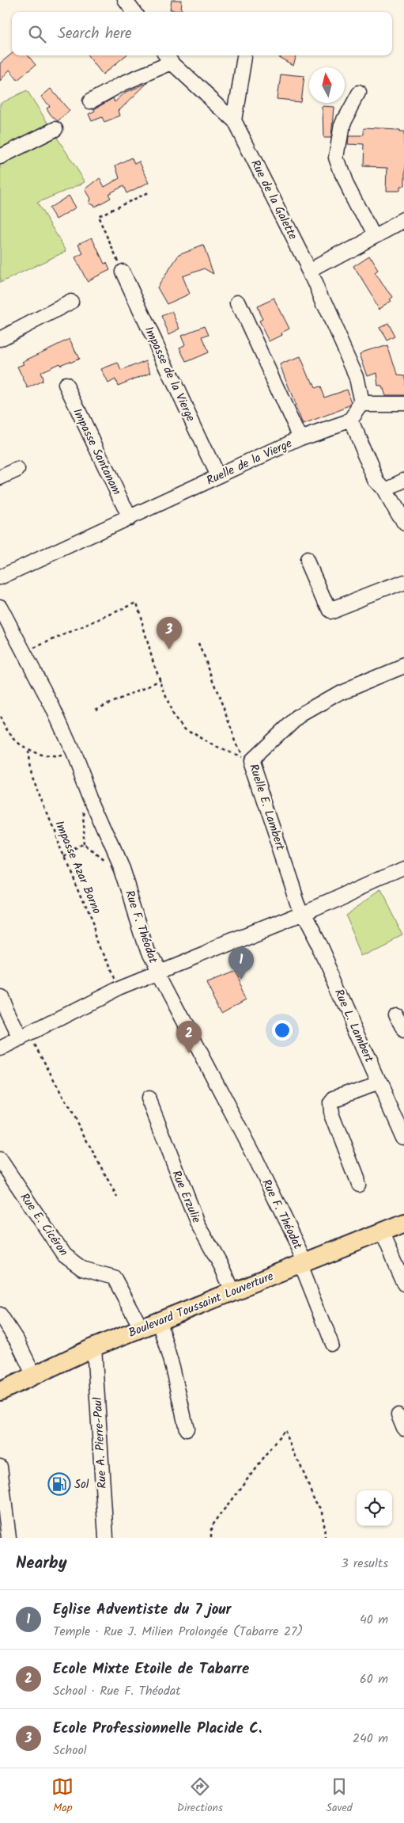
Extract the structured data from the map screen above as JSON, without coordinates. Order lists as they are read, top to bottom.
{
  "streets": {
    "main road": ["Boulevard Toussaint Louverture"],
    "street": [
      "Rue de la Galette",
      "Impasse de la Vierge",
      "Impasse Santanam",
      "Ruelle de la Vierge",
      "Ruelle E. Lambert",
      "Rue F. Théodat",
      "Rue L. Lambert",
      "Rue Erzulie",
      "Rue E. Cicéron",
      "Rue A. Pierre-Paul"
    ],
    "path": ["Impasse Azar Borno"]
  },
  "crossings": [
    ["Impasse de la Vierge", "Ruelle de la Vierge"],
    ["Impasse Santanam", "Ruelle de la Vierge"],
    ["Ruelle E. Lambert", "Rue L. Lambert"],
    ["Rue F. Théodat", "Boulevard Toussaint Louverture"],
    ["Rue Erzulie", "Boulevard Toussaint Louverture"],
    ["Rue E. Cicéron", "Boulevard Toussaint Louverture"],
    ["Boulevard Toussaint Louverture", "Rue A. Pierre-Paul"]
  ],
  "places": {
    "fuel station": ["Sol"]
  },
  "north": "top",
  "page": {
    "search": "Search here",
    "pins": ["3", "1", "2"],
    "heading": ["Nearby", "3 results"],
    "list": [
      {
        "mark": "1",
        "name": "Eglise Adventiste du 7 jour",
        "note": "Temple · Rue J. Milien Prolongée (Tabarre 27)",
        "value": "40 m"
      },
      {
        "mark": "2",
        "name": "Ecole Mixte Etoile de Tabarre",
        "note": "School · Rue F. Théodat",
        "value": "60 m"
      },
      {
        "mark": "3",
        "name": "Ecole Professionnelle Placide C.",
        "note": "School",
        "value": "240 m"
      }
    ],
    "nav": ["Map", "Directions", "Saved"]
  }
}
